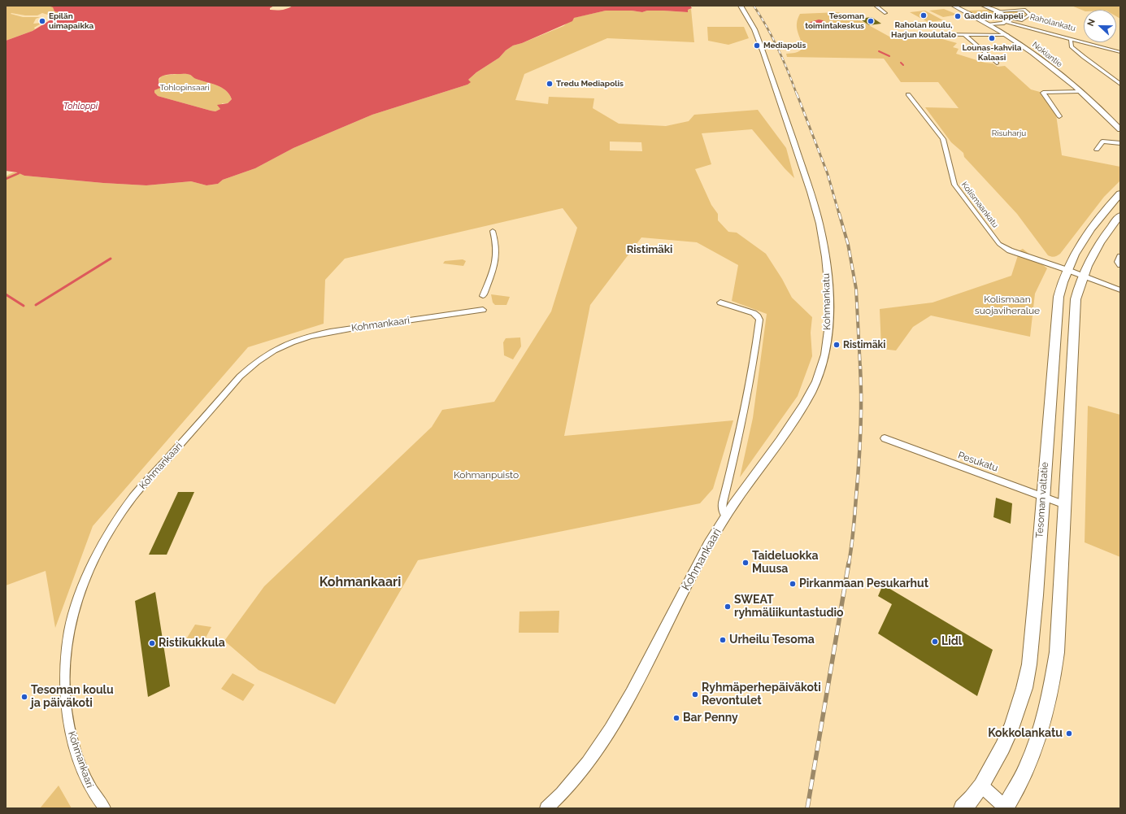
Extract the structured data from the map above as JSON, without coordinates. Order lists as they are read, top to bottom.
{
  "streets": {
    "main road": ["Nokiantie", "Tesoman valtatie"],
    "street": [
      "Raholankatu",
      "Kolismaankatu",
      "Kohmankatu",
      "Kohmankaari",
      "Pesukatu"
    ]
  },
  "crossings": [
    ["Raholankatu", "Nokiantie"],
    ["Kolismaankatu", "Tesoman valtatie"],
    ["Kohmankatu", "Kohmankaari"],
    ["Pesukatu", "Tesoman valtatie"]
  ],
  "districts": ["Ristimäki", "Kohmankaari"],
  "water": ["Tohloppi"],
  "parks": [
    "Tohlopinsaari",
    "Risuharju",
    "Kolismaan suojaviheralue",
    "Kohmanpuisto"
  ],
  "places": [
    "Raholan koulu, Harjun koulutalo",
    "Gaddin kappeli",
    "Epilän uimapaikka",
    "Tesoman toimintakeskus",
    "Lounas-kahvila Kalaasi",
    "Mediapolis",
    "Tredu Mediapolis",
    "Ristimäki",
    "Taideluokka Muusa",
    "Pirkanmaan Pesukarhut",
    "SWEAT ryhmäliikuntastudio",
    "Urheilu Tesoma",
    "Lidl",
    "Ristikukkula",
    "Ryhmäperhepäiväkoti Revontulet",
    "Tesoman koulu ja päiväkoti",
    "Bar Penny",
    "Kokkolankatu"
  ],
  "north": "left"
}
